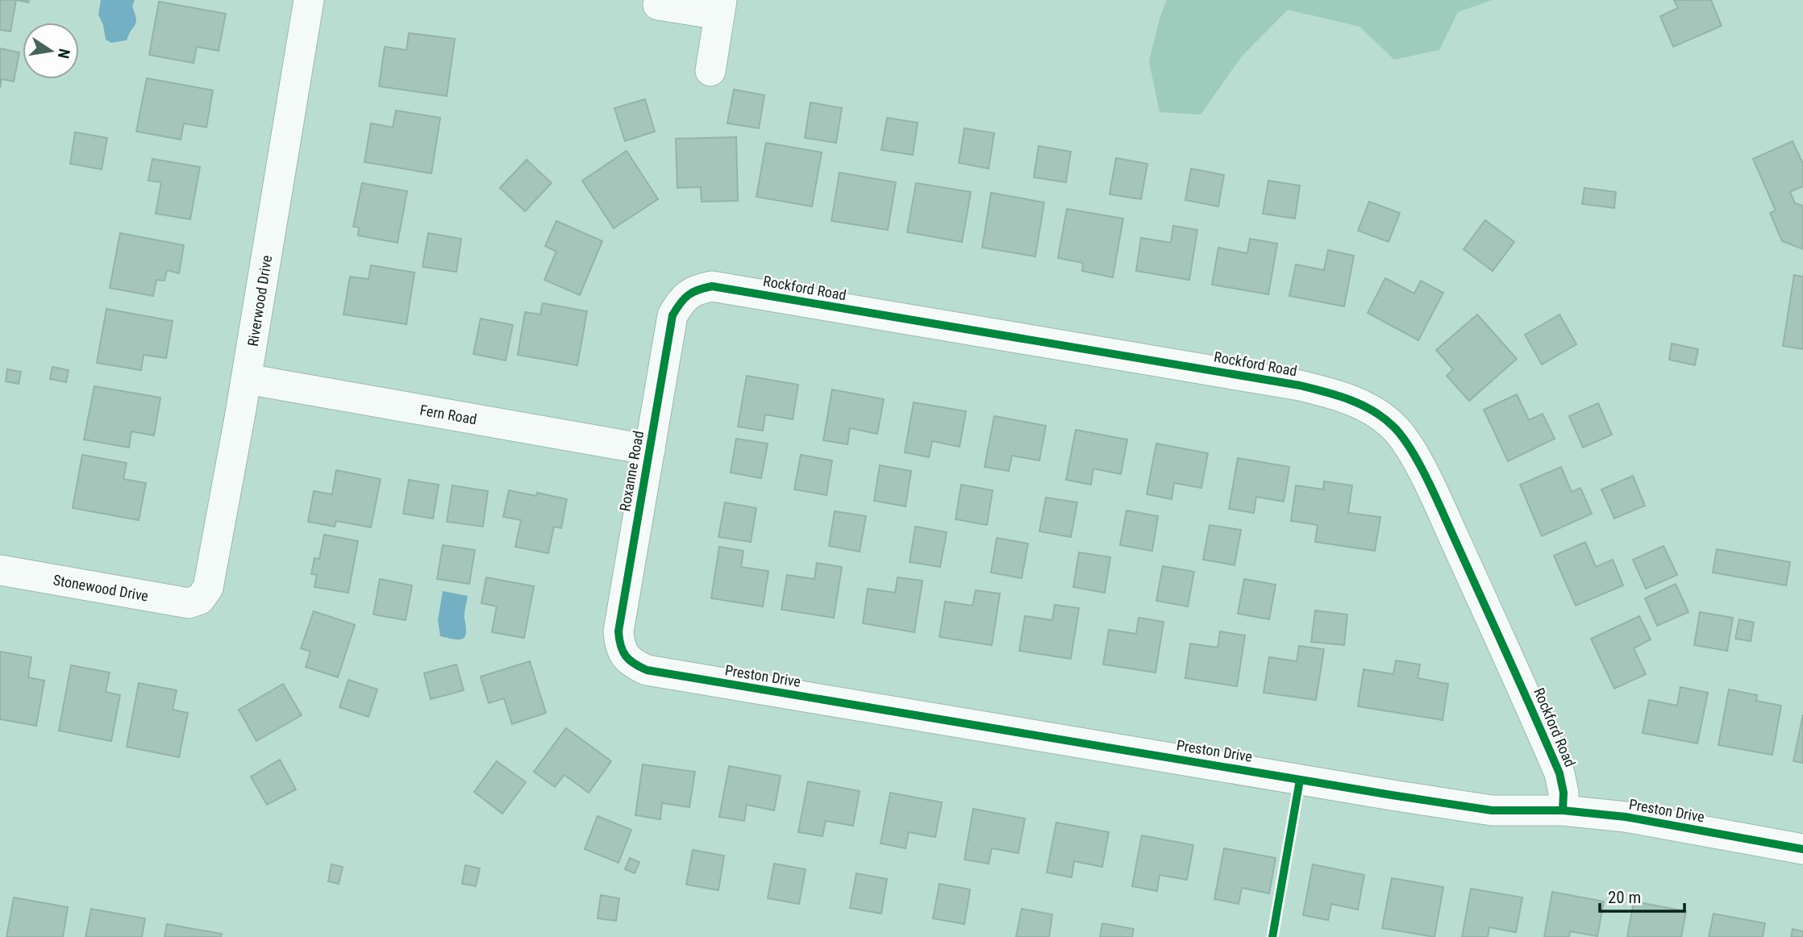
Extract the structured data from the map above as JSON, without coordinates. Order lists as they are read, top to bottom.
{
  "streets": {
    "street": [
      "Rockford Road",
      "Riverwood Drive",
      "Fern Road",
      "Roxanne Road",
      "Stonewood Drive",
      "Preston Drive"
    ]
  },
  "crossings": [
    ["Rockford Road", "Roxanne Road"],
    ["Rockford Road", "Preston Drive"],
    ["Riverwood Drive", "Fern Road"],
    ["Riverwood Drive", "Stonewood Drive"],
    ["Fern Road", "Roxanne Road"],
    ["Roxanne Road", "Preston Drive"]
  ],
  "scale_bar": "20 m",
  "north": "right"
}
